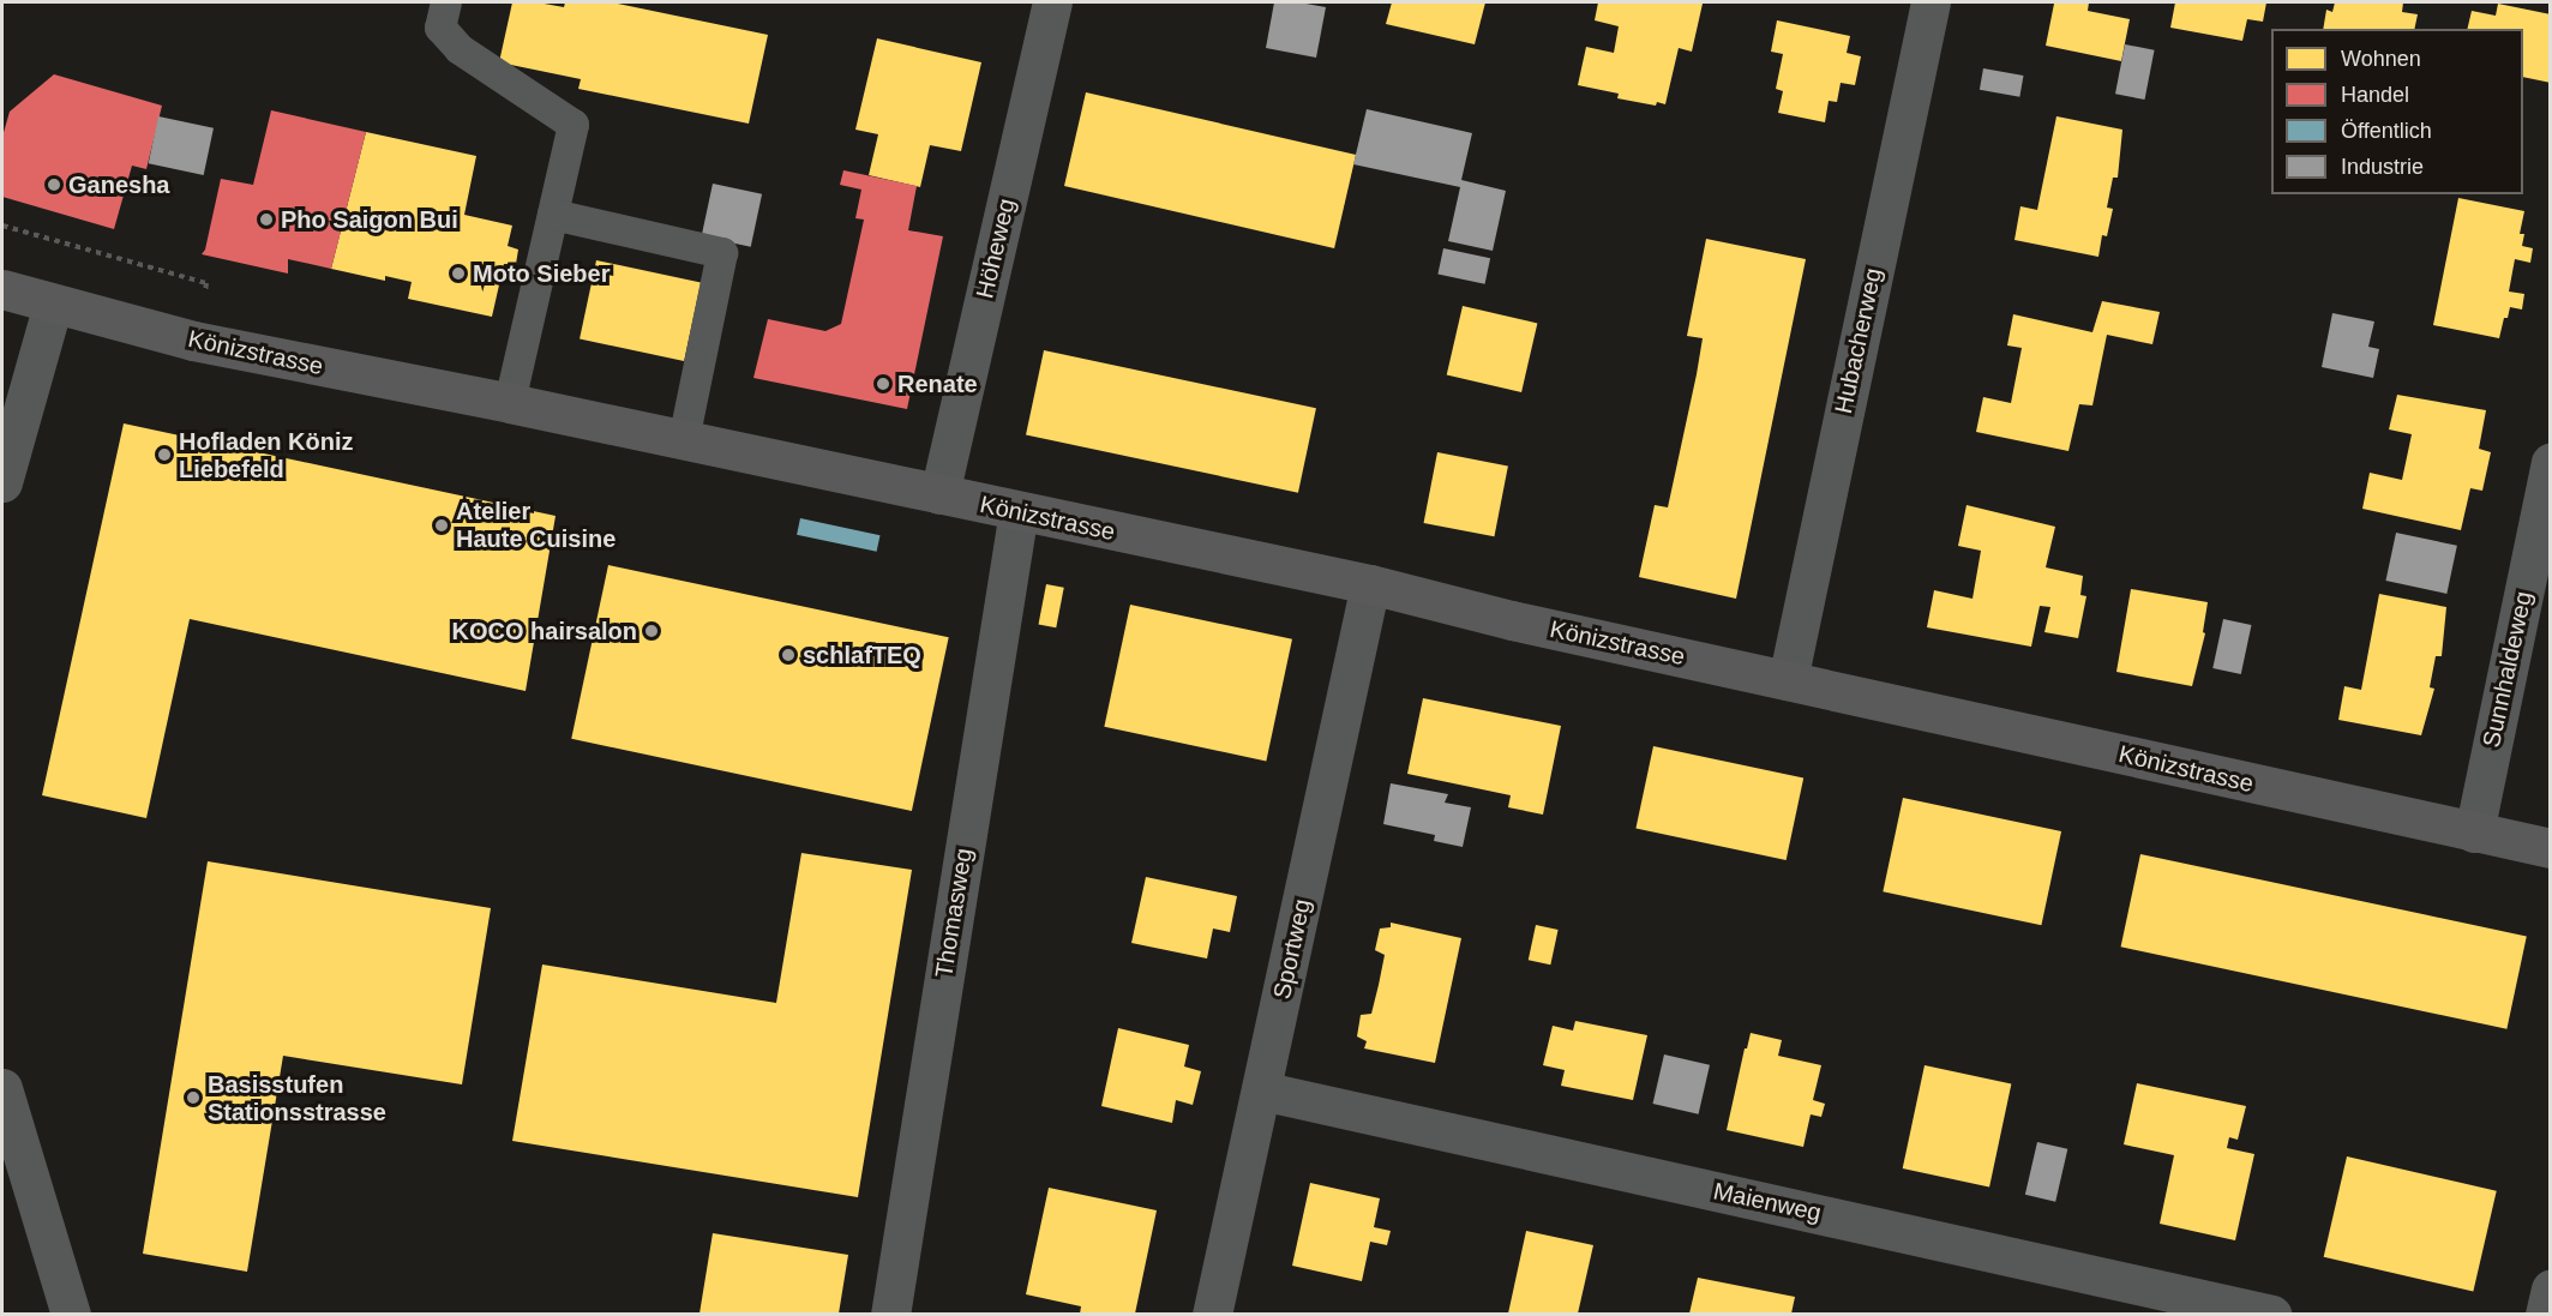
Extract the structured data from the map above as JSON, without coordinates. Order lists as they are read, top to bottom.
{
  "streets": {
    "main road": ["Könizstrasse"],
    "street": [
      "Höheweg",
      "Hubacherweg",
      "Sunnhaldeweg",
      "Thomasweg",
      "Sportweg",
      "Maienweg"
    ]
  },
  "crossings": [
    ["Höheweg", "Könizstrasse"],
    ["Hubacherweg", "Könizstrasse"],
    ["Könizstrasse", "Sunnhaldeweg"],
    ["Könizstrasse", "Thomasweg"],
    ["Könizstrasse", "Sportweg"],
    ["Sportweg", "Maienweg"]
  ],
  "places": [
    "Ganesha",
    "Pho Saigon Bui",
    "Moto Sieber",
    "Renate",
    "Hofladen Köniz Liebefeld",
    "Atelier Haute Cuisine",
    "KOCO hairsalon",
    "schlafTEQ",
    "Basisstufen Stationsstrasse"
  ],
  "legend": [
    "Wohnen",
    "Handel",
    "Öffentlich",
    "Industrie"
  ]
}
